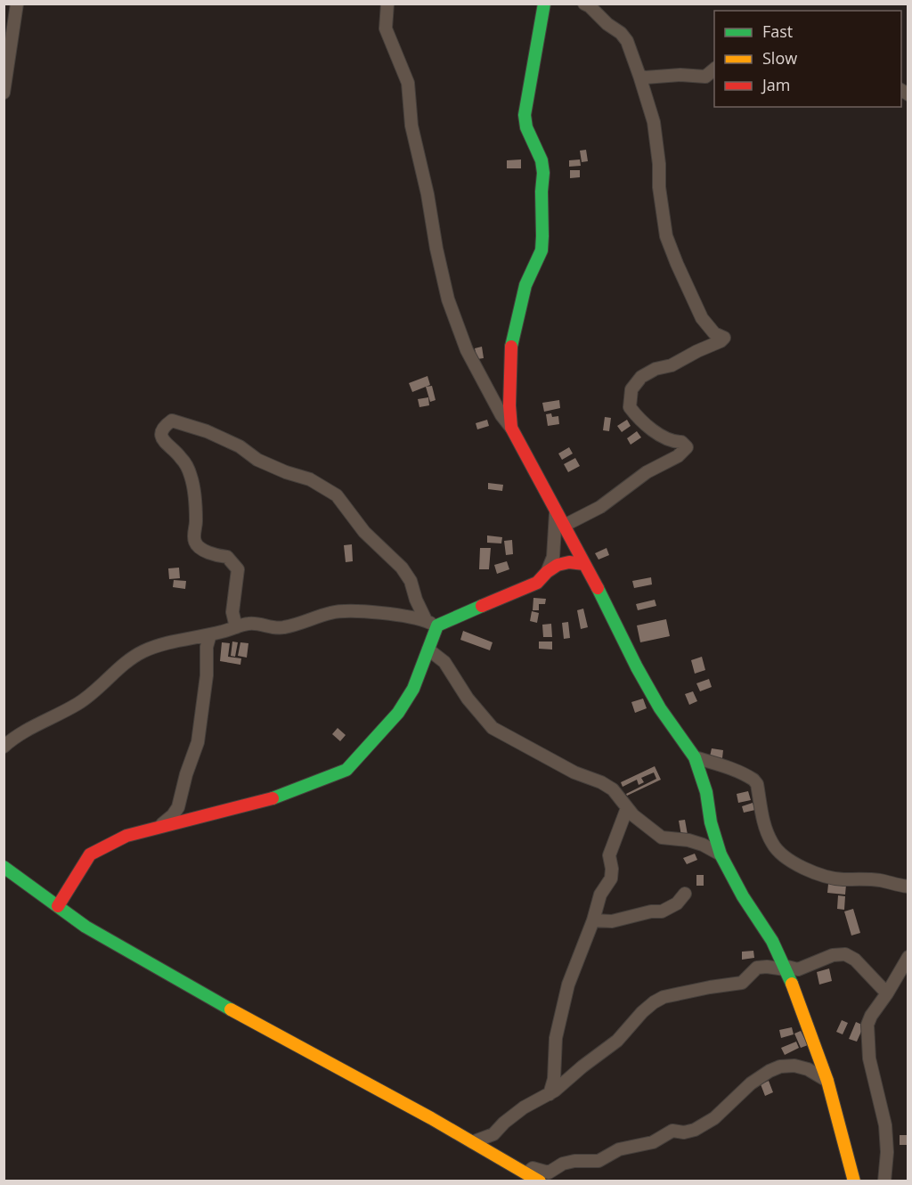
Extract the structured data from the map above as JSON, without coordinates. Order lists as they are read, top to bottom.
{
  "legend": ["Fast", "Slow", "Jam"]
}
